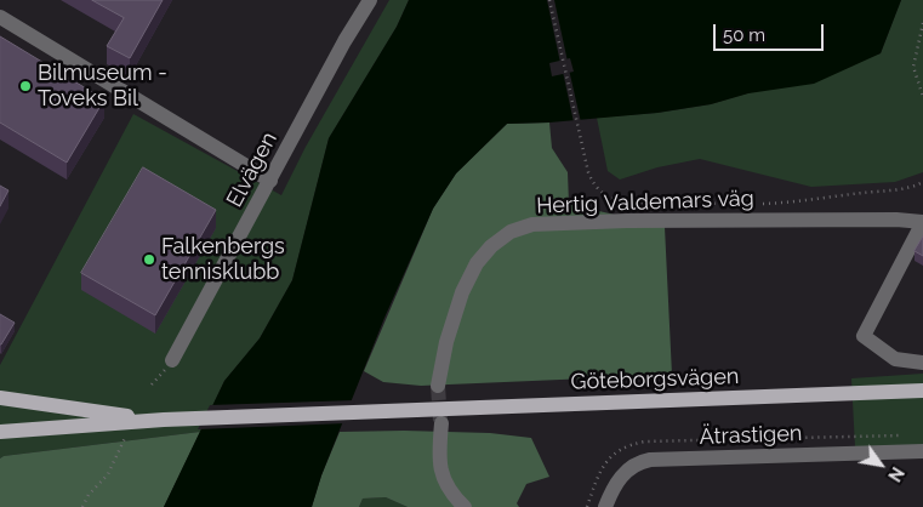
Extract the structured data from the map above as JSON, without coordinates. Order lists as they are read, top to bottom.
{
  "streets": {
    "main road": ["Göteborgsvägen"],
    "street": ["Elvägen", "Hertig Valdemars väg", "Ätrastigen"]
  },
  "places": ["Bilmuseum - Toveks Bil", "Falkenbergs tennisklubb"],
  "scale_bar": "50 m",
  "north": "bottom right"
}
